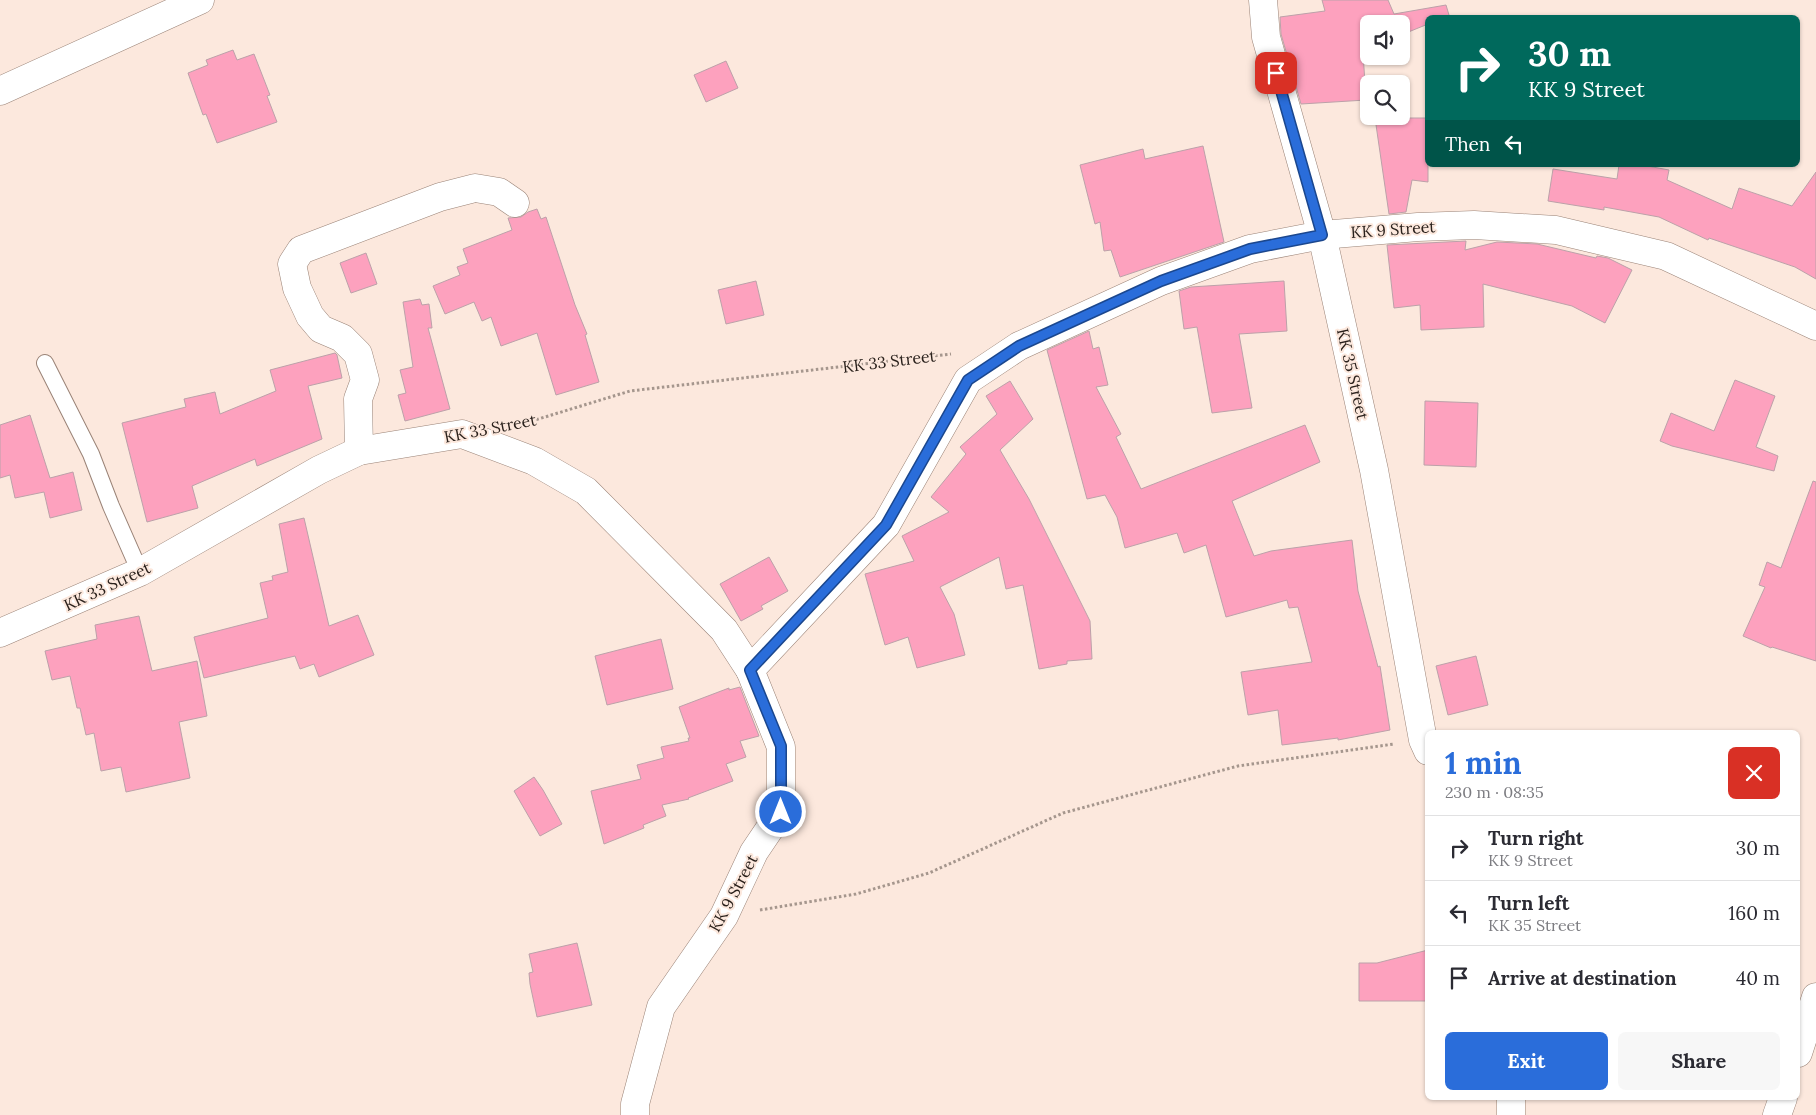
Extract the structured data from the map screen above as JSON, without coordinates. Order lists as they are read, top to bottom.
{
  "streets": {
    "street": ["KK 9 Street", "KK 33 Street", "KK 35 Street"]
  },
  "crossings": [
    ["KK 9 Street", "KK 33 Street"],
    ["KK 9 Street", "KK 35 Street"]
  ],
  "page": {
    "turn": ["30 m", "KK 9 Street"],
    "then": "Then",
    "heading": ["1 min", "230 m · 08:35"],
    "list": [
      {
        "name": "Turn right",
        "note": "KK 9 Street",
        "value": "30 m"
      },
      {
        "name": "Turn left",
        "note": "KK 35 Street",
        "value": "160 m"
      },
      {
        "name": "Arrive at destination",
        "value": "40 m"
      }
    ],
    "buttons": ["Exit", "Share"]
  }
}
